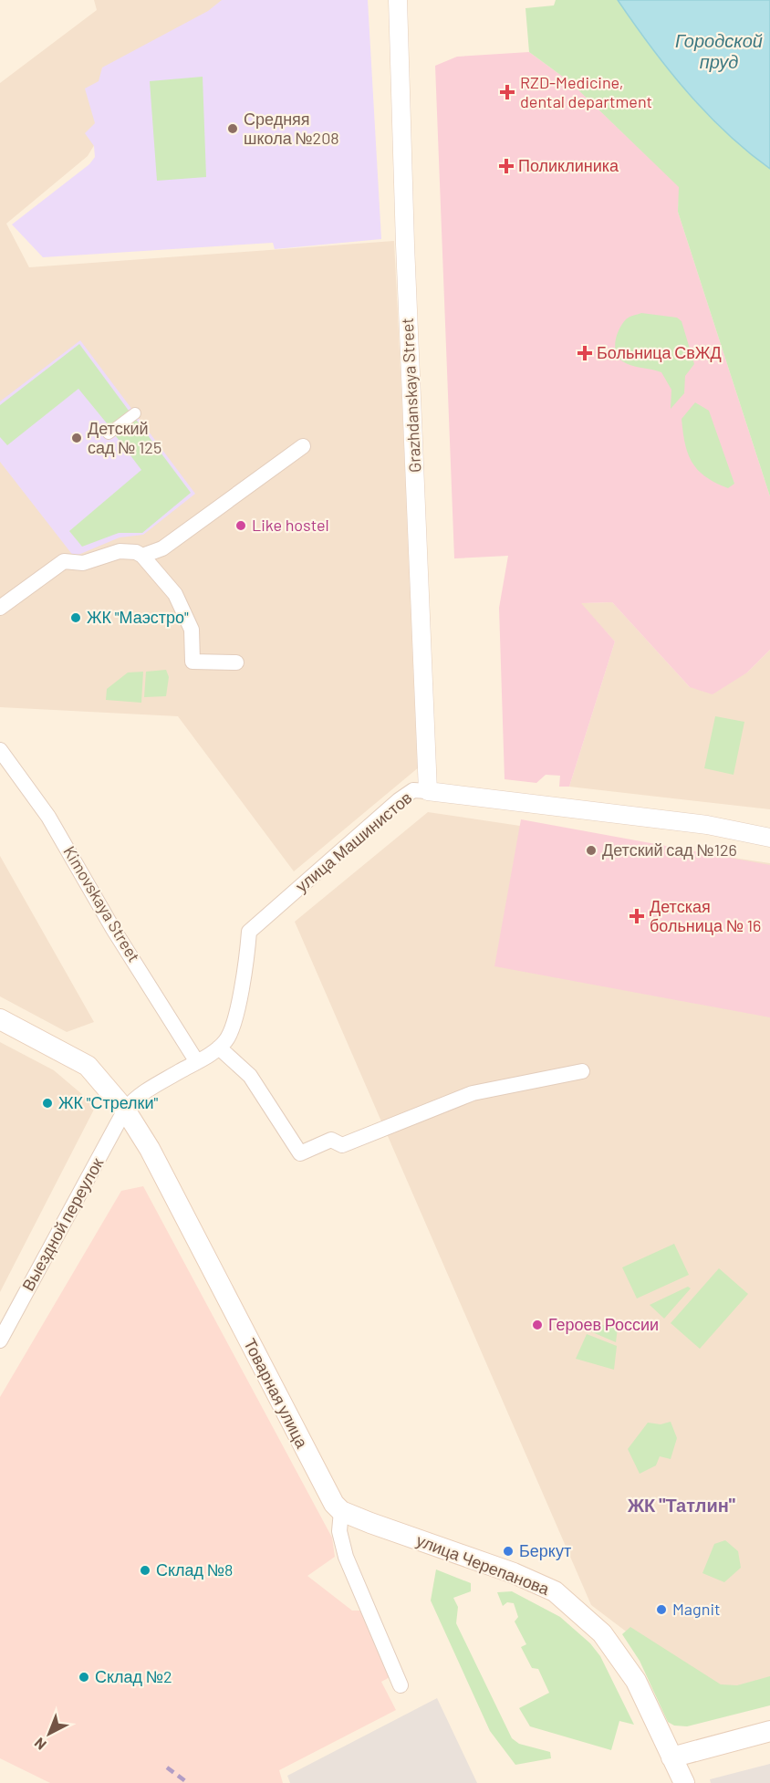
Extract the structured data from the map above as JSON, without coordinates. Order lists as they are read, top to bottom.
{
  "streets": {
    "main road": ["Товарная улица", "улица Черепанова"],
    "street": [
      "Grazhdanskaya Street",
      "улица Машинистов",
      "Kimovskaya Street",
      "Выездной переулок"
    ]
  },
  "crossings": [
    ["Grazhdanskaya Street", "улица Машинистов"],
    ["улица Машинистов", "Kimovskaya Street"],
    ["улица Машинистов", "Выездной переулок"],
    ["улица Машинистов", "Товарная улица"],
    ["Выездной переулок", "Товарная улица"],
    ["Товарная улица", "улица Черепанова"]
  ],
  "districts": ["ЖК \"Татлин\""],
  "water": ["Городской пруд"],
  "places": {
    "health": [
      "RZD-Medicine, dental department",
      "Поликлиника",
      "Больница СвЖД",
      "Детская больница № 16"
    ],
    "other": [
      "Средняя школа №208",
      "Детский сад № 125",
      "Like hostel",
      "ЖК \"Маэстро\"",
      "Детский сад №126",
      "ЖК \"Стрелки\"",
      "Героев России",
      "Беркут",
      "Склад №8",
      "Magnit",
      "Склад №2"
    ]
  },
  "north": "bottom left"
}
